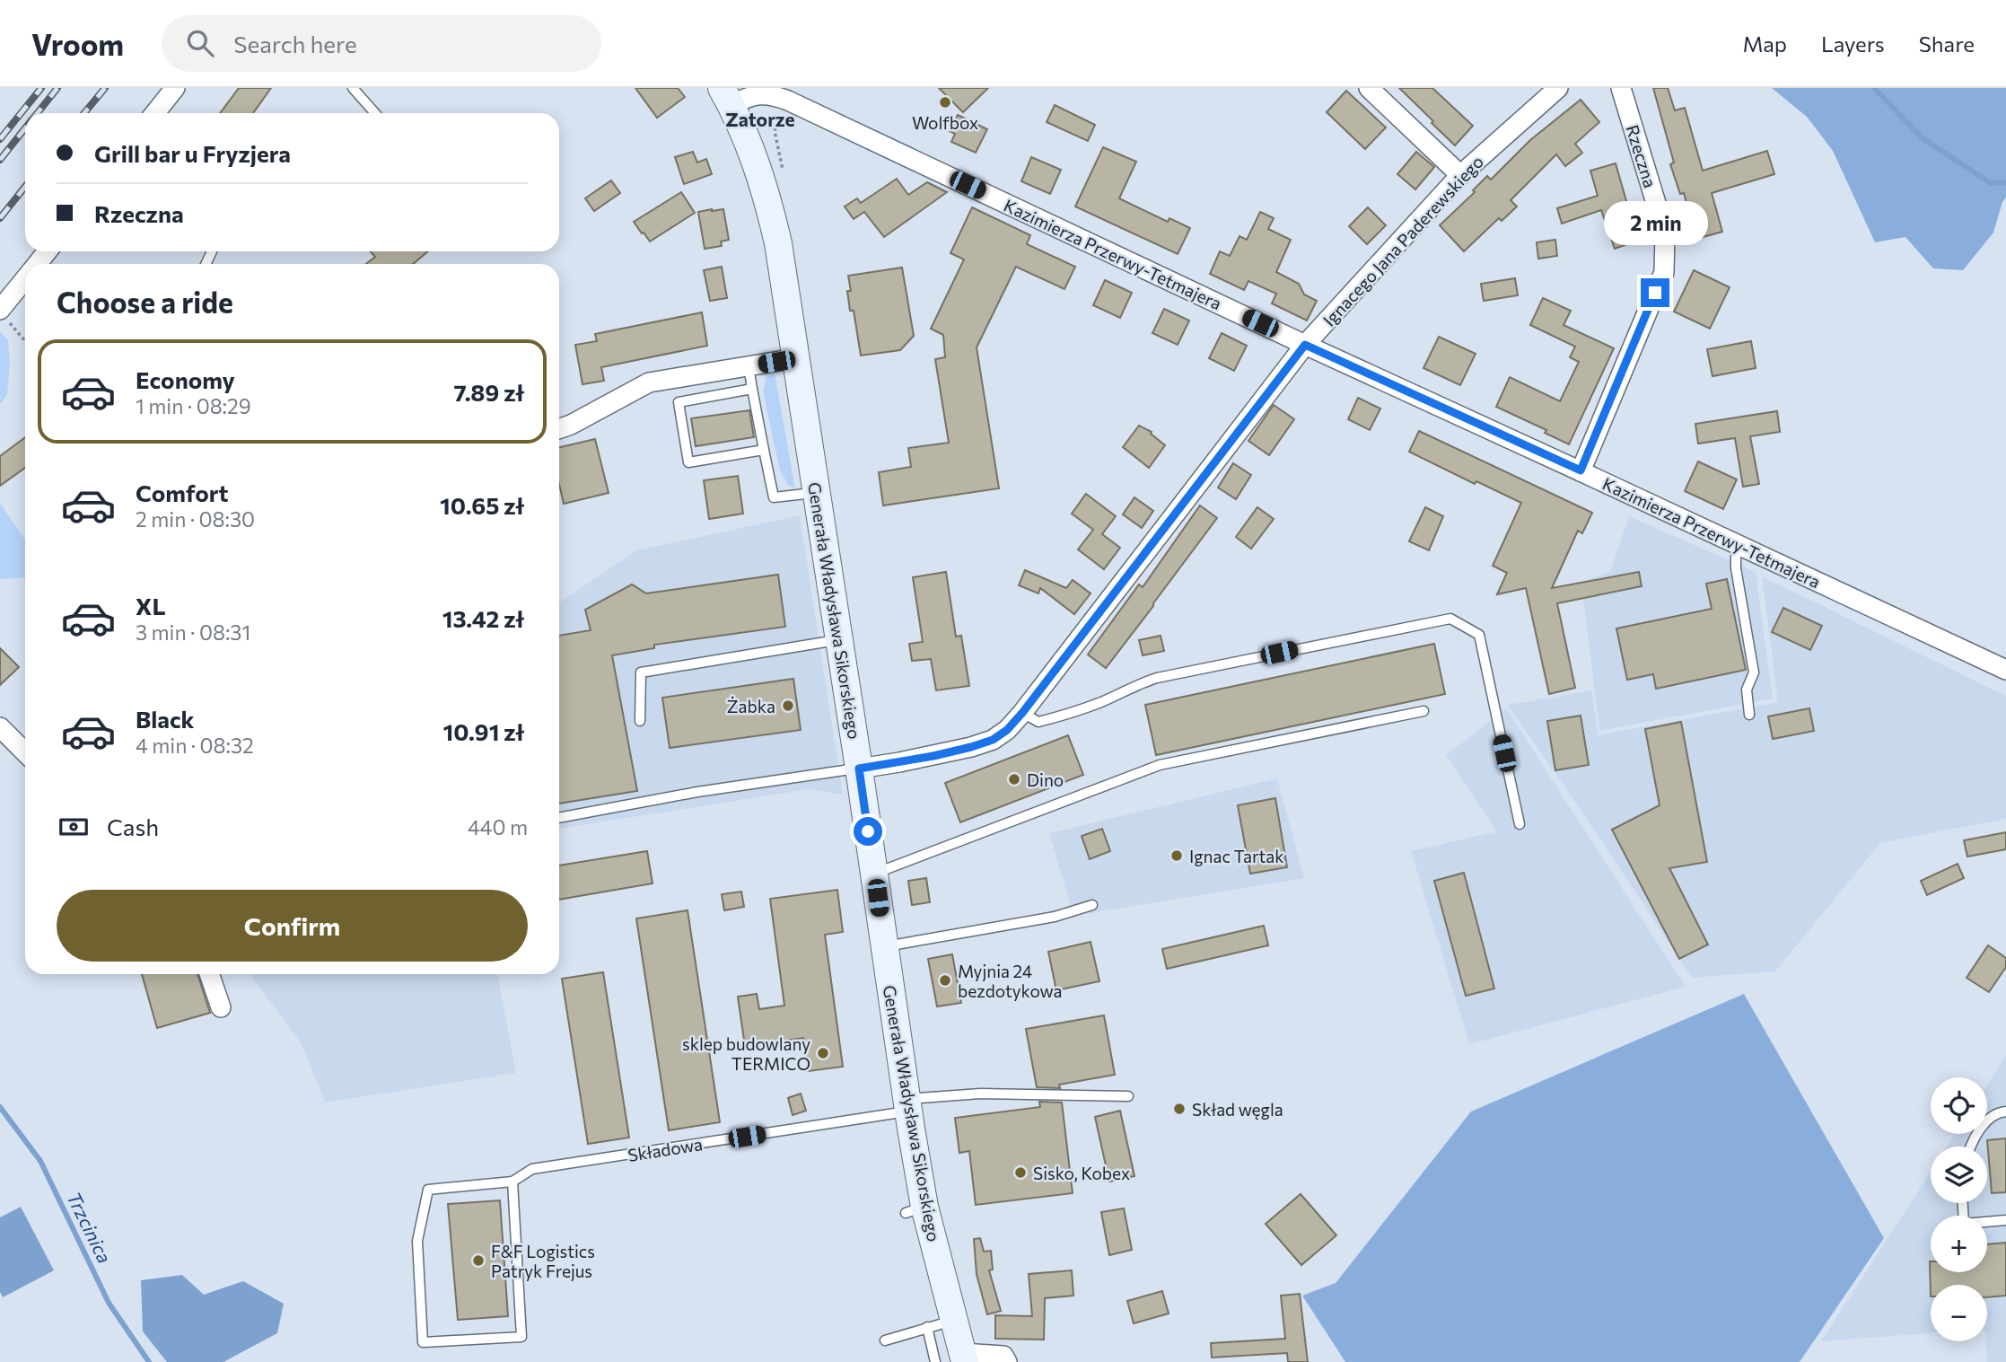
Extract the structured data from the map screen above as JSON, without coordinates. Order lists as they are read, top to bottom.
{
  "streets": {
    "main road": ["Generała Władysława Sikorskiego"],
    "street": ["Rzeczna", "Ignacego Jana Paderewskiego", "Kazimierza Przerwy-Tetmajera"],
    "lane": ["Składowa"]
  },
  "crossings": [
    ["Rzeczna", "Kazimierza Przerwy-Tetmajera"],
    ["Ignacego Jana Paderewskiego", "Kazimierza Przerwy-Tetmajera"],
    ["Ignacego Jana Paderewskiego", "Generała Władysława Sikorskiego"],
    ["Kazimierza Przerwy-Tetmajera", "Generała Władysława Sikorskiego"],
    ["Generała Władysława Sikorskiego", "Składowa"]
  ],
  "districts": ["Zatorze"],
  "water": ["Trzcinica"],
  "places": [
    "Wolfbox",
    "Żabka",
    "Dino",
    "Ignac Tartak",
    "Myjnia 24 bezdotykowa",
    "sklep budowlany TERMICO",
    "Skład węgla",
    "Sisko, Kobex",
    "F&F Logistics Patryk Frejus"
  ],
  "page": {
    "header": "Vroom",
    "search": "Search here",
    "nav": ["Map", "Layers", "Share"],
    "banner": ["Grill bar u Fryzjera", "Rzeczna"],
    "bubble": "2 min",
    "heading": "Choose a ride",
    "list": [
      {
        "name": "Economy",
        "note": "1 min · 08:29",
        "value": "7.89 zł"
      },
      {
        "name": "Comfort",
        "note": "2 min · 08:30",
        "value": "10.65 zł"
      },
      {
        "name": "XL",
        "note": "3 min · 08:31",
        "value": "13.42 zł"
      },
      {
        "name": "Black",
        "note": "4 min · 08:32",
        "value": "10.91 zł"
      }
    ],
    "pay": ["Cash", "440 m"],
    "buttons": "Confirm",
    "map_buttons": ["+", "−"]
  }
}
